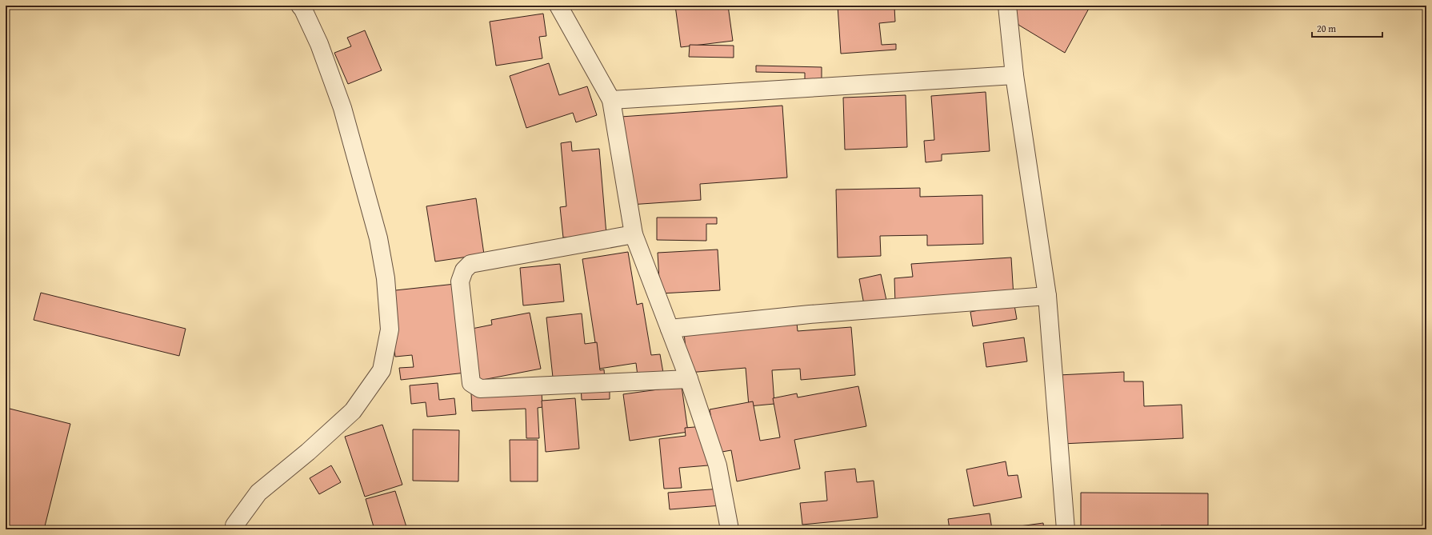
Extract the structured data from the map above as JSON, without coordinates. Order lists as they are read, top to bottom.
{
  "scale_bar": "20 m"
}
